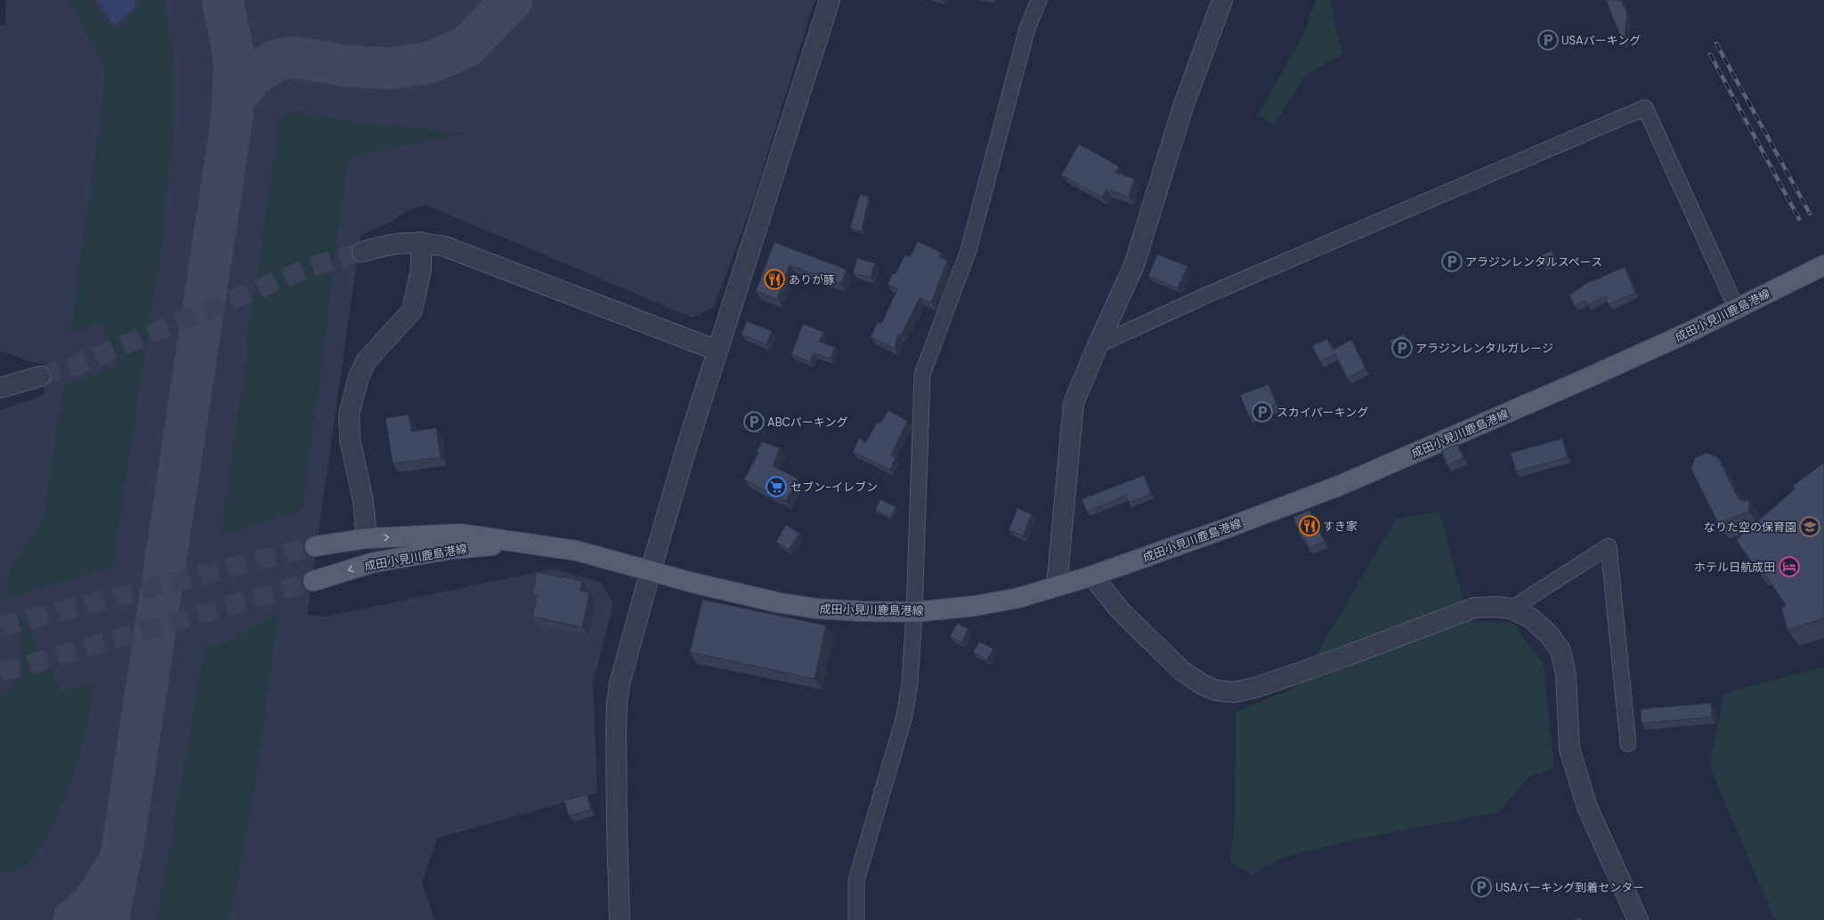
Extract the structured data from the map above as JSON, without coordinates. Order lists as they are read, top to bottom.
{
  "streets": {
    "main road": ["成田小見川鹿島港線"]
  },
  "places": {
    "parking": [
      "USAパーキング",
      "アラジンレンタルスペース",
      "アラジンレンタルガレージ",
      "スカイパーキング",
      "ABCパーキング",
      "USAパーキング到着センター"
    ],
    "restaurant": ["ありが豚", "すき家"],
    "supermarket": ["セブン-イレブン"],
    "school or university": ["なりた空の保育園"],
    "hotel": ["ホテル日航成田"]
  }
}
